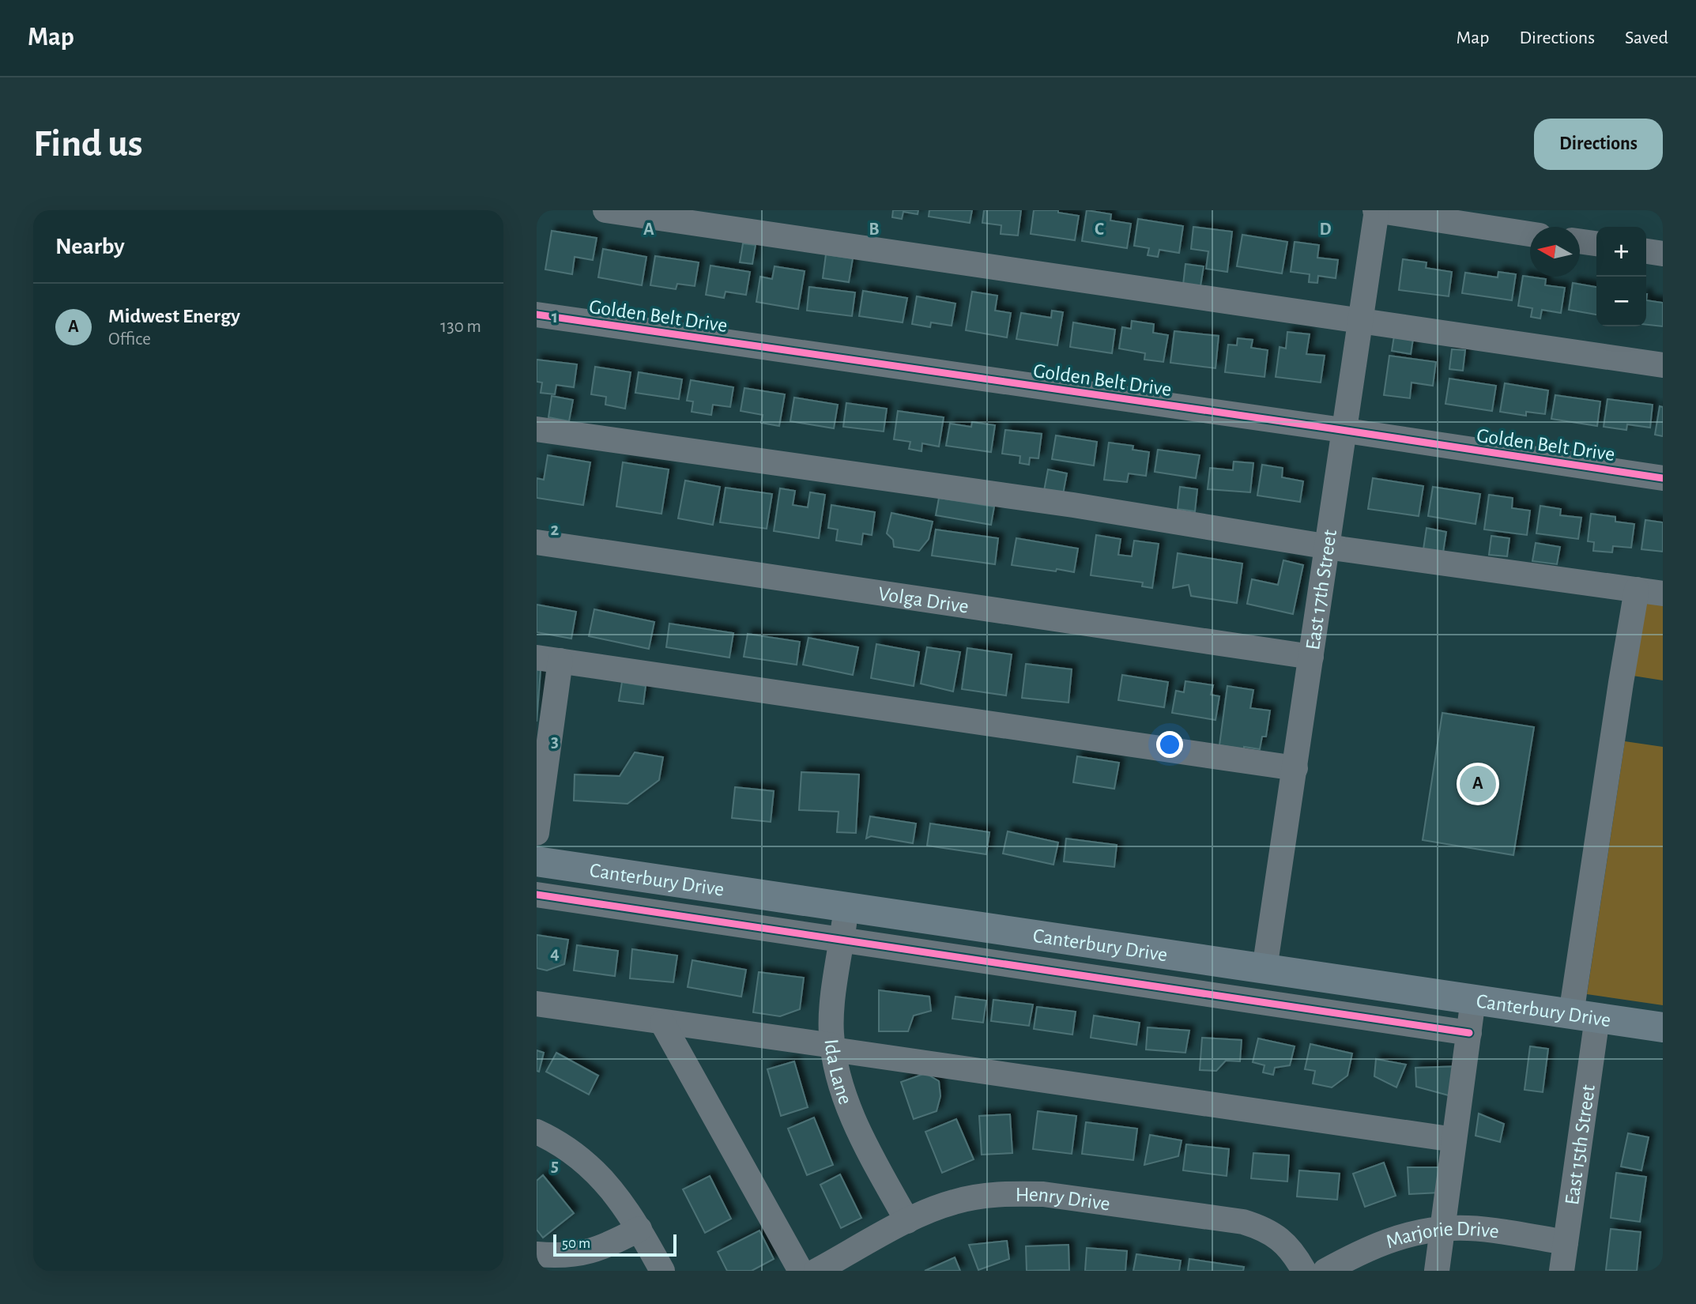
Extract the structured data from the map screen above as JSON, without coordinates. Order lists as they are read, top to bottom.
{
  "streets": {
    "main road": ["Canterbury Drive"],
    "street": [
      "Golden Belt Drive",
      "East 17th Street",
      "Volga Drive",
      "Ida Lane",
      "East 15th Street",
      "Henry Drive",
      "Marjorie Drive"
    ]
  },
  "crossings": [
    ["Golden Belt Drive", "East 17th Street"],
    ["East 17th Street", "Volga Drive"],
    ["East 17th Street", "Canterbury Drive"],
    ["Canterbury Drive", "Ida Lane"],
    ["Canterbury Drive", "East 15th Street"],
    ["Ida Lane", "Henry Drive"],
    ["East 15th Street", "Marjorie Drive"]
  ],
  "scale_bar": "50 m",
  "north": "left",
  "page": {
    "header": "Map",
    "nav": ["Map", "Directions", "Saved"],
    "buttons": "Directions",
    "title": "Find us",
    "heading": "Nearby",
    "map_buttons": ["+", "−"],
    "list": [
      {
        "mark": "A",
        "name": "Midwest Energy",
        "note": "Office",
        "value": "130 m"
      }
    ],
    "pins": "A",
    "scale": "50 m"
  },
  "grid": {
    "columns": [
      "A",
      "B",
      "C",
      "D"
    ],
    "rows": [
      "1",
      "2",
      "3",
      "4",
      "5"
    ]
  }
}
